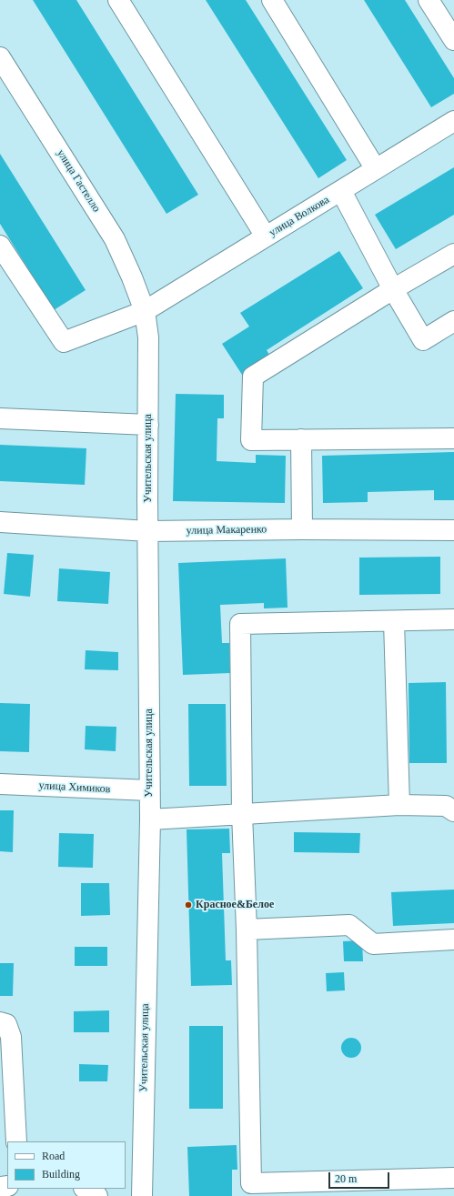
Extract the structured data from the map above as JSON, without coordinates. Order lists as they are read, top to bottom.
{
  "streets": {
    "street": [
      "улица Гастелло",
      "улица Волкова",
      "Учительская улица",
      "улица Макаренко",
      "улица Химиков"
    ]
  },
  "crossings": [
    ["улица Гастелло", "улица Волкова"],
    ["улица Гастелло", "Учительская улица"],
    ["улица Волкова", "Учительская улица"],
    ["Учительская улица", "улица Макаренко"],
    ["Учительская улица", "улица Химиков"]
  ],
  "places": ["Красное&Белое"],
  "legend": ["Road", "Building"],
  "scale_bar": "20 m"
}
